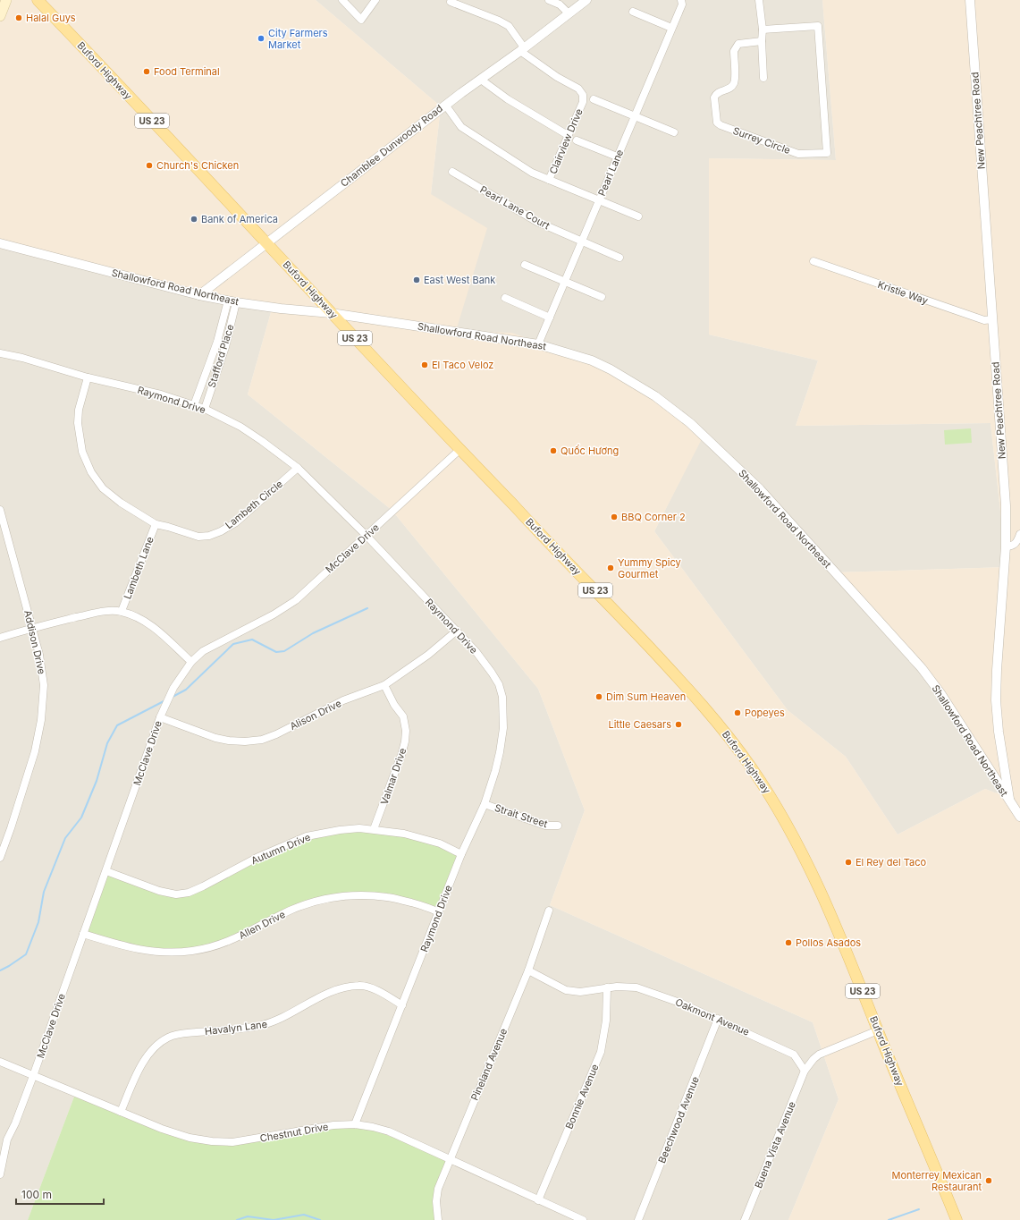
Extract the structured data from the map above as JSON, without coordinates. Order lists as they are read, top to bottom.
{
  "streets": {
    "main road": ["Buford Highway", "US 23"],
    "street": [
      "New Peachtree Road",
      "Surrey Circle",
      "Clairview Drive",
      "Chamblee Dunwoody Road",
      "Pearl Lane",
      "Pearl Lane Court",
      "Shallowford Road Northeast",
      "Kristie Way",
      "Stafford Place",
      "Raymond Drive",
      "Lambeth Circle",
      "McClave Drive",
      "Lambeth Lane",
      "Addison Drive",
      "Alison Drive",
      "Valmar Drive",
      "Strait Street",
      "Autumn Drive",
      "Allen Drive",
      "Oakmont Avenue",
      "Havalyn Lane",
      "Pineland Avenue",
      "Bonnie Avenue",
      "Beechwood Avenue",
      "Chestnut Drive",
      "Buena Vista Avenue"
    ]
  },
  "crossings": [
    ["Buford Highway", "Chamblee Dunwoody Road"],
    ["Buford Highway", "Shallowford Road Northeast"],
    ["Buford Highway", "McClave Drive"],
    ["New Peachtree Road", "Shallowford Road Northeast"],
    ["New Peachtree Road", "Kristie Way"],
    ["Clairview Drive", "Chamblee Dunwoody Road"],
    ["Chamblee Dunwoody Road", "Shallowford Road Northeast"],
    ["Pearl Lane", "Pearl Lane Court"],
    ["Pearl Lane", "Shallowford Road Northeast"],
    ["Shallowford Road Northeast", "Stafford Place"],
    ["Stafford Place", "Raymond Drive"],
    ["Raymond Drive", "Lambeth Circle"],
    ["Raymond Drive", "McClave Drive"],
    ["Raymond Drive", "Alison Drive"],
    ["Raymond Drive", "Strait Street"],
    ["Raymond Drive", "Autumn Drive"],
    ["Raymond Drive", "Allen Drive"],
    ["Raymond Drive", "Havalyn Lane"],
    ["Raymond Drive", "Chestnut Drive"],
    ["Lambeth Circle", "Lambeth Lane"],
    ["McClave Drive", "Alison Drive"],
    ["McClave Drive", "Autumn Drive"],
    ["McClave Drive", "Allen Drive"],
    ["McClave Drive", "Chestnut Drive"],
    ["Alison Drive", "Valmar Drive"],
    ["Valmar Drive", "Autumn Drive"],
    ["Oakmont Avenue", "Pineland Avenue"],
    ["Oakmont Avenue", "Bonnie Avenue"],
    ["Oakmont Avenue", "Beechwood Avenue"],
    ["Oakmont Avenue", "Buena Vista Avenue"],
    ["Havalyn Lane", "Chestnut Drive"],
    ["Pineland Avenue", "Chestnut Drive"],
    ["Bonnie Avenue", "Chestnut Drive"]
  ],
  "places": [
    "Halal Guys",
    "City Farmers Market",
    "Food Terminal",
    "Church's Chicken",
    "Bank of America",
    "East West Bank",
    "El Taco Veloz",
    "Quốc Hương",
    "BBQ Corner 2",
    "Yummy Spicy Gourmet",
    "Dim Sum Heaven",
    "Popeyes",
    "Little Caesars",
    "El Rey del Taco",
    "Pollos Asados",
    "Monterrey Mexican Restaurant"
  ],
  "scale_bar": "100 m"
}
